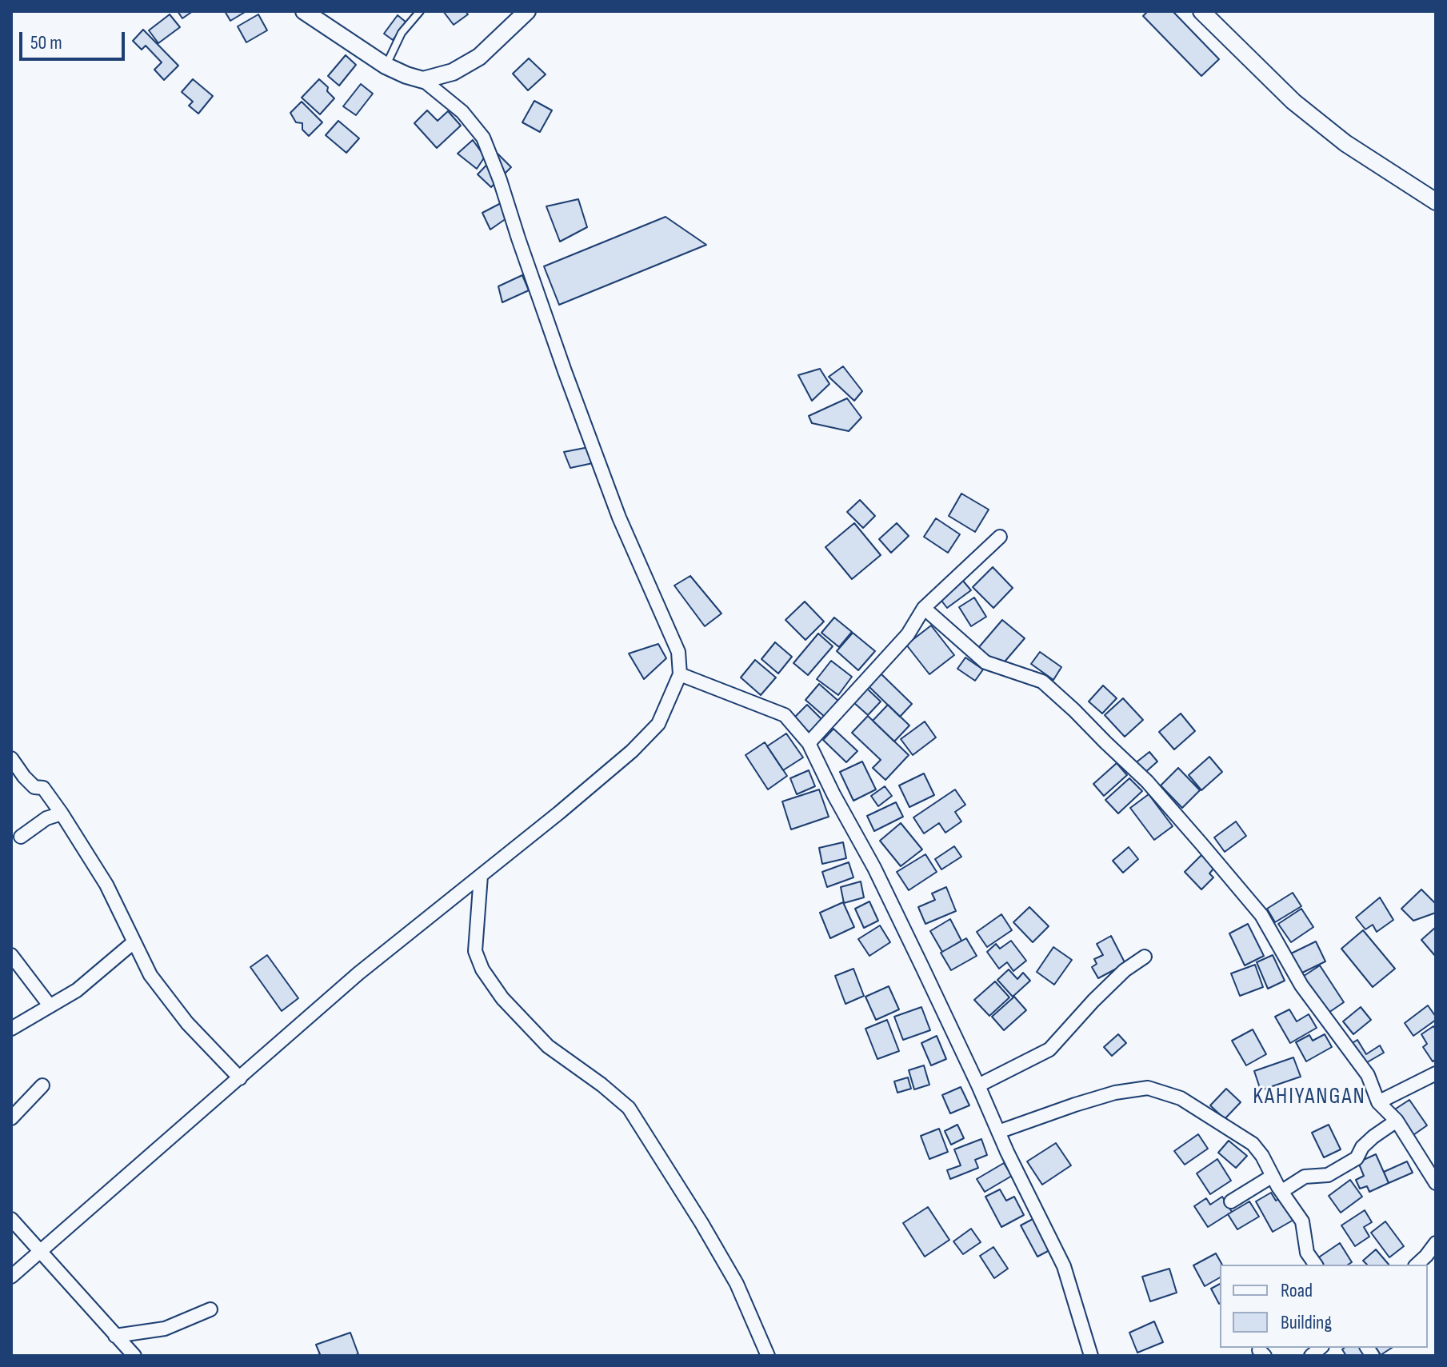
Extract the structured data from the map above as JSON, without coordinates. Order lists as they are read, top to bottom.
{
  "districts": ["KAHIYANGAN"],
  "legend": ["Road", "Building"],
  "scale_bar": "50 m"
}
